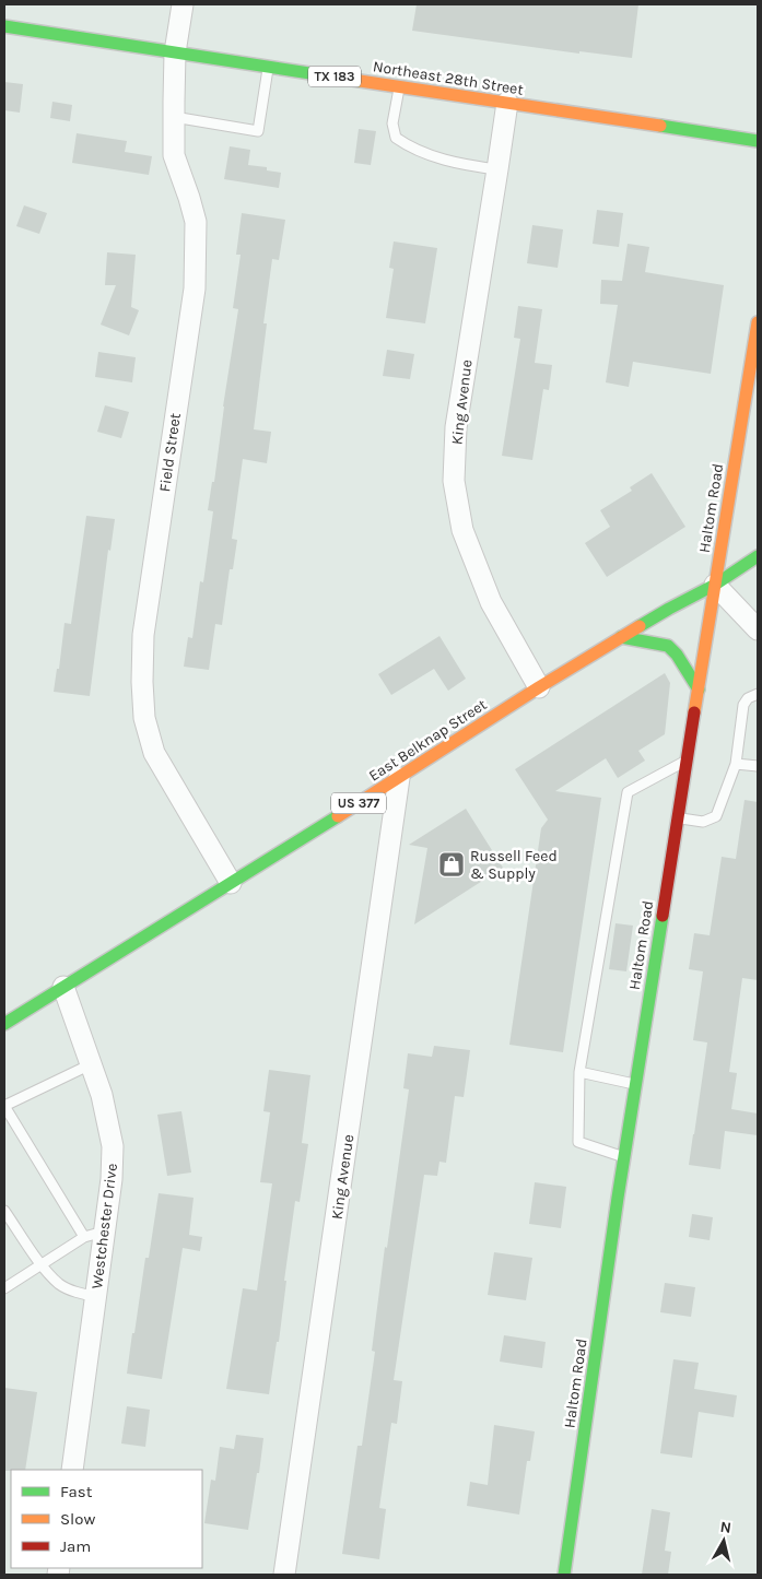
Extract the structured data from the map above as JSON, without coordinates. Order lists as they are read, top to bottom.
{
  "streets": {
    "main road": [
      "TX 183",
      "Northeast 28th Street",
      "Haltom Road",
      "East Belknap Street",
      "US 377"
    ],
    "street": ["King Avenue", "Field Street", "Westchester Drive"]
  },
  "crossings": [
    ["Northeast 28th Street", "King Avenue"],
    ["Northeast 28th Street", "Field Street"],
    ["King Avenue", "East Belknap Street"],
    ["Field Street", "East Belknap Street"],
    ["Haltom Road", "East Belknap Street"],
    ["East Belknap Street", "Westchester Drive"]
  ],
  "places": {
    "shop": ["Russell Feed & Supply"]
  },
  "legend": ["Fast", "Slow", "Jam"],
  "north": "top"
}
